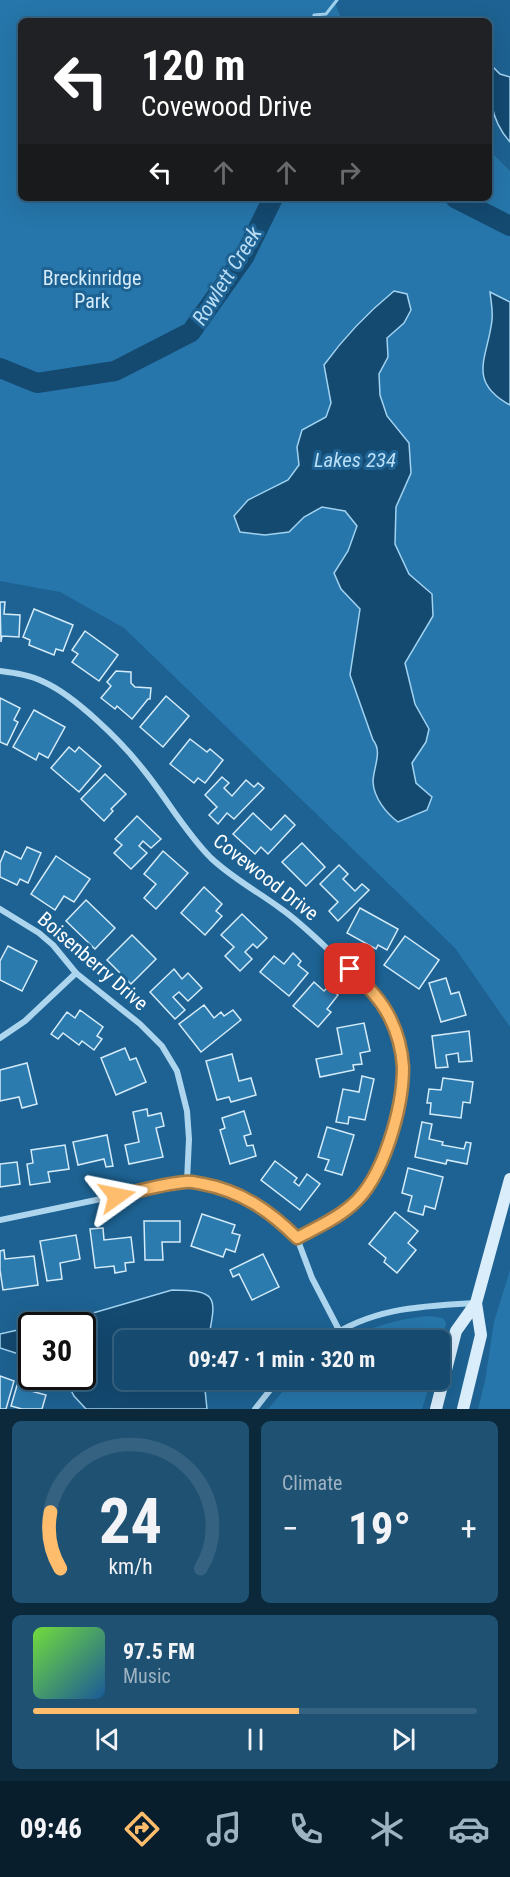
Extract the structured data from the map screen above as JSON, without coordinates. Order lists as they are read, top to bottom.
{
  "streets": {
    "street": ["Covewood Drive", "Boisenberry Drive"]
  },
  "water": ["Rowlett Creek", "Lakes 234"],
  "parks": ["Breckinridge Park"],
  "page": {
    "turn": ["120 m", "Covewood Drive"],
    "limit": "30",
    "trip": "09:47 · 1 min · 320 m",
    "tile": "Climate",
    "heat": ["−", "19°", "+"],
    "song": ["97.5 FM", "Music"],
    "tabs": "09:46",
    "gauge": ["24", "km/h"]
  }
}
